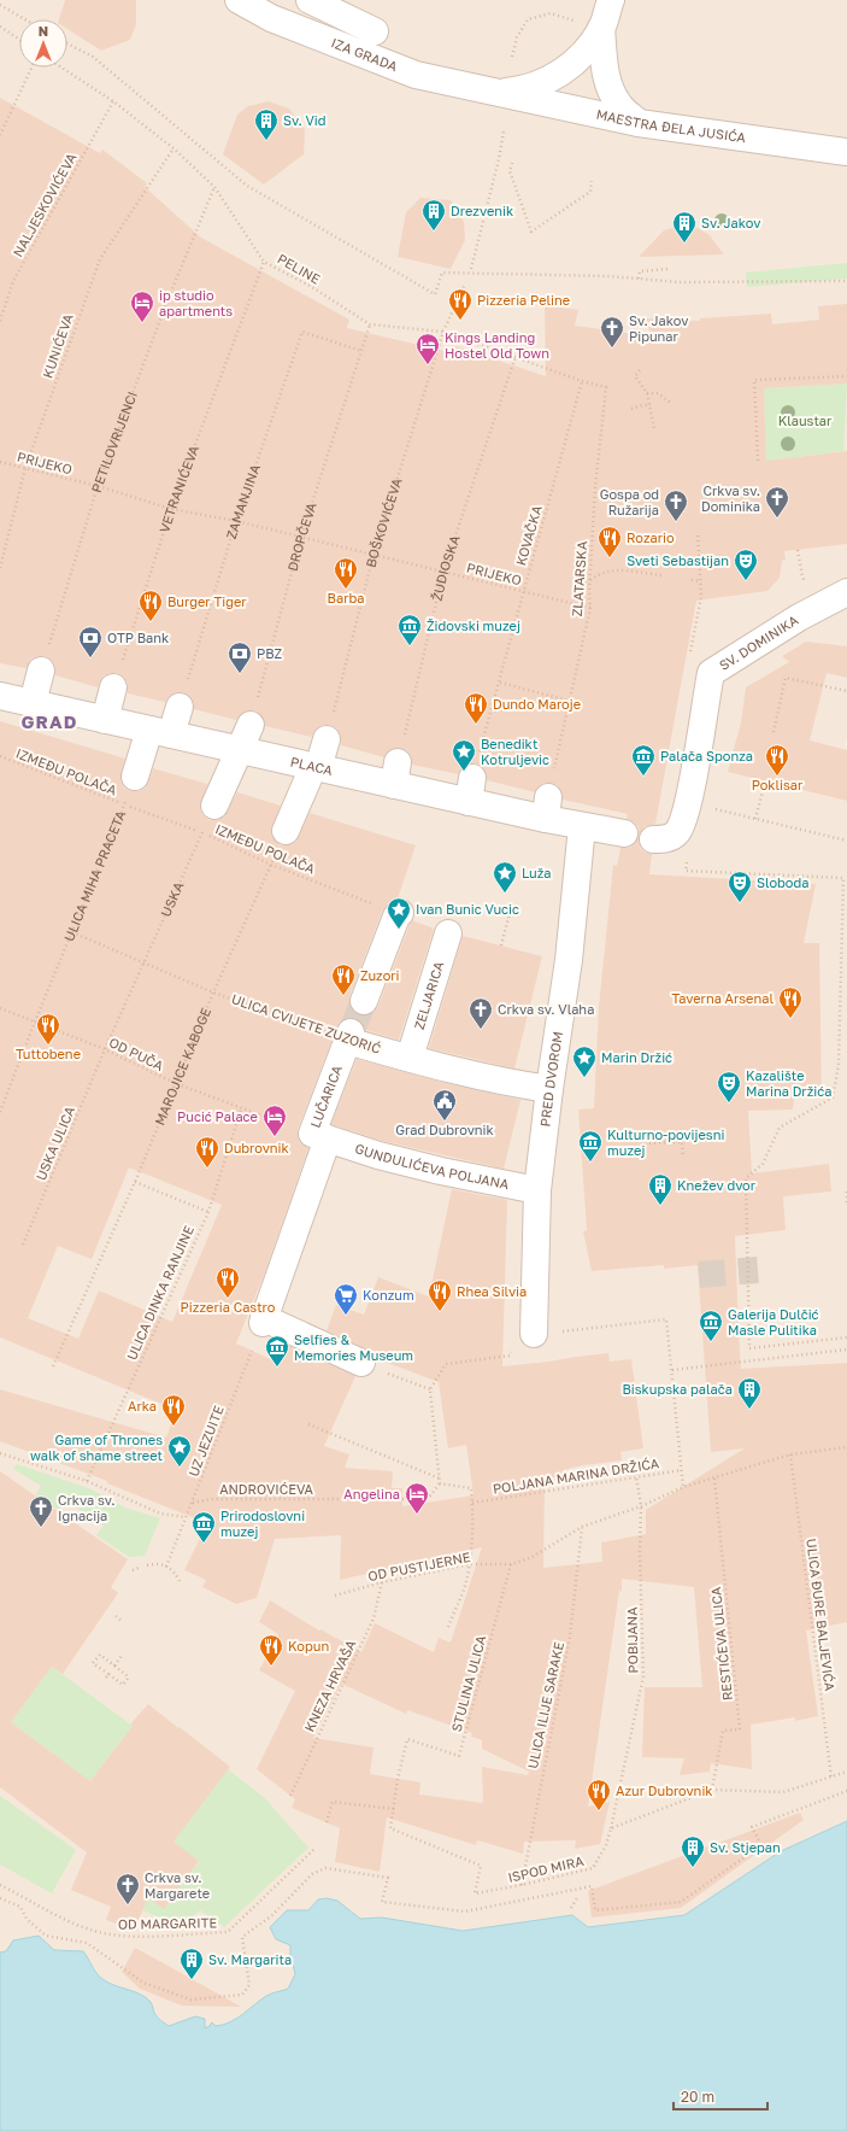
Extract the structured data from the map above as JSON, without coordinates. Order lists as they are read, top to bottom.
{
  "streets": {
    "street": [
      "IZA GRADA",
      "MAESTRA ĐELA JUSIĆA",
      "SV. DOMINIKA",
      "PLACA",
      "ZELJARICA",
      "ULICA CVIJETE ZUZORIĆ",
      "PRED DVOROM",
      "LUČARICA",
      "GUNDULIĆEVA POLJANA"
    ],
    "path": [
      "NALJESKOVIĆEVA",
      "PELINE",
      "KUNIĆEVA",
      "PETILOVRIJENCI",
      "PRIJEKO",
      "VETRANIĆEVA",
      "ZAMANJINA",
      "BOŠKOVIĆEVA",
      "KOVAČKA",
      "DROPČEVA",
      "ŽUDIOSKA",
      "ZLATARSKA",
      "IZMEĐU POLAČA",
      "ULICA MIHA PRACETA",
      "USKA",
      "OD PUČA",
      "MAROJICE KABOGE",
      "USKA ULICA",
      "ULICA DINKA RANJINE",
      "UZ JEZUITE",
      "POLJANA MARINA DRŽIĆA",
      "ANDROVIĆEVA",
      "OD PUSTIJERNE",
      "ULICA ĐURE BALJEVIĆA",
      "POBIJANA",
      "RESTIĆEVA ULICA",
      "STULINA ULICA",
      "KNEZA HRVAŠA",
      "ULICA ILIJE SARAKE",
      "ISPOD MIRA",
      "OD MARGARITE"
    ]
  },
  "crossings": [
    ["IZA GRADA", "MAESTRA ĐELA JUSIĆA"],
    ["NALJESKOVIĆEVA", "PELINE"],
    ["PELINE", "KUNIĆEVA"],
    ["PELINE", "PETILOVRIJENCI"],
    ["PELINE", "VETRANIĆEVA"],
    ["PELINE", "BOŠKOVIĆEVA"],
    ["PELINE", "KOVAČKA"],
    ["PELINE", "DROPČEVA"],
    ["PELINE", "ŽUDIOSKA"],
    ["PELINE", "ZLATARSKA"],
    ["KUNIĆEVA", "PRIJEKO"],
    ["PETILOVRIJENCI", "PRIJEKO"],
    ["PRIJEKO", "VETRANIĆEVA"],
    ["PRIJEKO", "ZAMANJINA"],
    ["PRIJEKO", "BOŠKOVIĆEVA"],
    ["PRIJEKO", "KOVAČKA"],
    ["PRIJEKO", "DROPČEVA"],
    ["PRIJEKO", "ŽUDIOSKA"],
    ["PRIJEKO", "ZLATARSKA"],
    ["ZAMANJINA", "DROPČEVA"],
    ["KOVAČKA", "PLACA"],
    ["ŽUDIOSKA", "PLACA"],
    ["ZLATARSKA", "PLACA"],
    ["PLACA", "PRED DVOROM"],
    ["IZMEĐU POLAČA", "ULICA MIHA PRACETA"],
    ["IZMEĐU POLAČA", "USKA"],
    ["IZMEĐU POLAČA", "MAROJICE KABOGE"],
    ["ULICA MIHA PRACETA", "ULICA CVIJETE ZUZORIĆ"],
    ["ULICA MIHA PRACETA", "OD PUČA"],
    ["USKA", "ULICA CVIJETE ZUZORIĆ"],
    ["USKA", "OD PUČA"],
    ["USKA", "USKA ULICA"],
    ["ZELJARICA", "ULICA CVIJETE ZUZORIĆ"],
    ["ULICA CVIJETE ZUZORIĆ", "MAROJICE KABOGE"],
    ["ULICA CVIJETE ZUZORIĆ", "PRED DVOROM"],
    ["ULICA CVIJETE ZUZORIĆ", "LUČARICA"],
    ["OD PUČA", "MAROJICE KABOGE"],
    ["OD PUČA", "LUČARICA"],
    ["OD PUČA", "USKA ULICA"],
    ["OD PUČA", "GUNDULIĆEVA POLJANA"],
    ["OD PUČA", "ULICA DINKA RANJINE"],
    ["PRED DVOROM", "GUNDULIĆEVA POLJANA"],
    ["LUČARICA", "GUNDULIĆEVA POLJANA"],
    ["UZ JEZUITE", "ANDROVIĆEVA"],
    ["OD PUSTIJERNE", "ULICA ĐURE BALJEVIĆA"],
    ["OD PUSTIJERNE", "POBIJANA"],
    ["OD PUSTIJERNE", "RESTIĆEVA ULICA"],
    ["OD PUSTIJERNE", "STULINA ULICA"],
    ["OD PUSTIJERNE", "KNEZA HRVAŠA"],
    ["OD PUSTIJERNE", "ULICA ILIJE SARAKE"],
    ["POBIJANA", "ISPOD MIRA"],
    ["STULINA ULICA", "ISPOD MIRA"],
    ["ULICA ILIJE SARAKE", "ISPOD MIRA"]
  ],
  "districts": ["GRAD"],
  "parks": ["Klaustar"],
  "places": {
    "building": [
      "Sv. Vid",
      "Drezvenik",
      "Sv. Jakov",
      "Knežev dvor",
      "Biskupska palača",
      "Sv. Stjepan",
      "Sv. Margarita"
    ],
    "restaurant": [
      "Pizzeria Peline",
      "Rozario",
      "Barba",
      "Burger Tiger",
      "Dundo Maroje",
      "Poklisar",
      "Zuzori",
      "Taverna Arsenal",
      "Tuttobene",
      "Dubrovnik",
      "Pizzeria Castro",
      "Rhea Silvia",
      "Arka",
      "Kopun",
      "Azur Dubrovnik"
    ],
    "hotel": [
      "ip studio apartments",
      "Kings Landing Hostel Old Town",
      "Pucić Palace",
      "Angelina"
    ],
    "church": [
      "Sv. Jakov Pipunar",
      "Crkva sv. Dominika",
      "Gospa od Ružarija",
      "Crkva sv. Vlaha",
      "Crkva sv. Ignacija",
      "Crkva sv. Margarete"
    ],
    "theatre": ["Sveti Sebastijan", "Sloboda", "Kazalište Marina Držića"],
    "museum": [
      "Židovski muzej",
      "Palača Sponza",
      "Kulturno-povijesni muzej",
      "Galerija Dulčić Masle Pulitika",
      "Selfies & Memories Museum",
      "Prirodoslovni muzej"
    ],
    "bank": ["OTP Bank", "PBZ"],
    "place": [
      "Benedikt Kotruljevic",
      "Luža",
      "Ivan Bunic Vucic",
      "Marin Držić",
      "Game of Thrones walk of shame street"
    ],
    "public building": ["Grad Dubrovnik"],
    "supermarket": ["Konzum"]
  },
  "scale_bar": "20 m",
  "north": "top"
}
